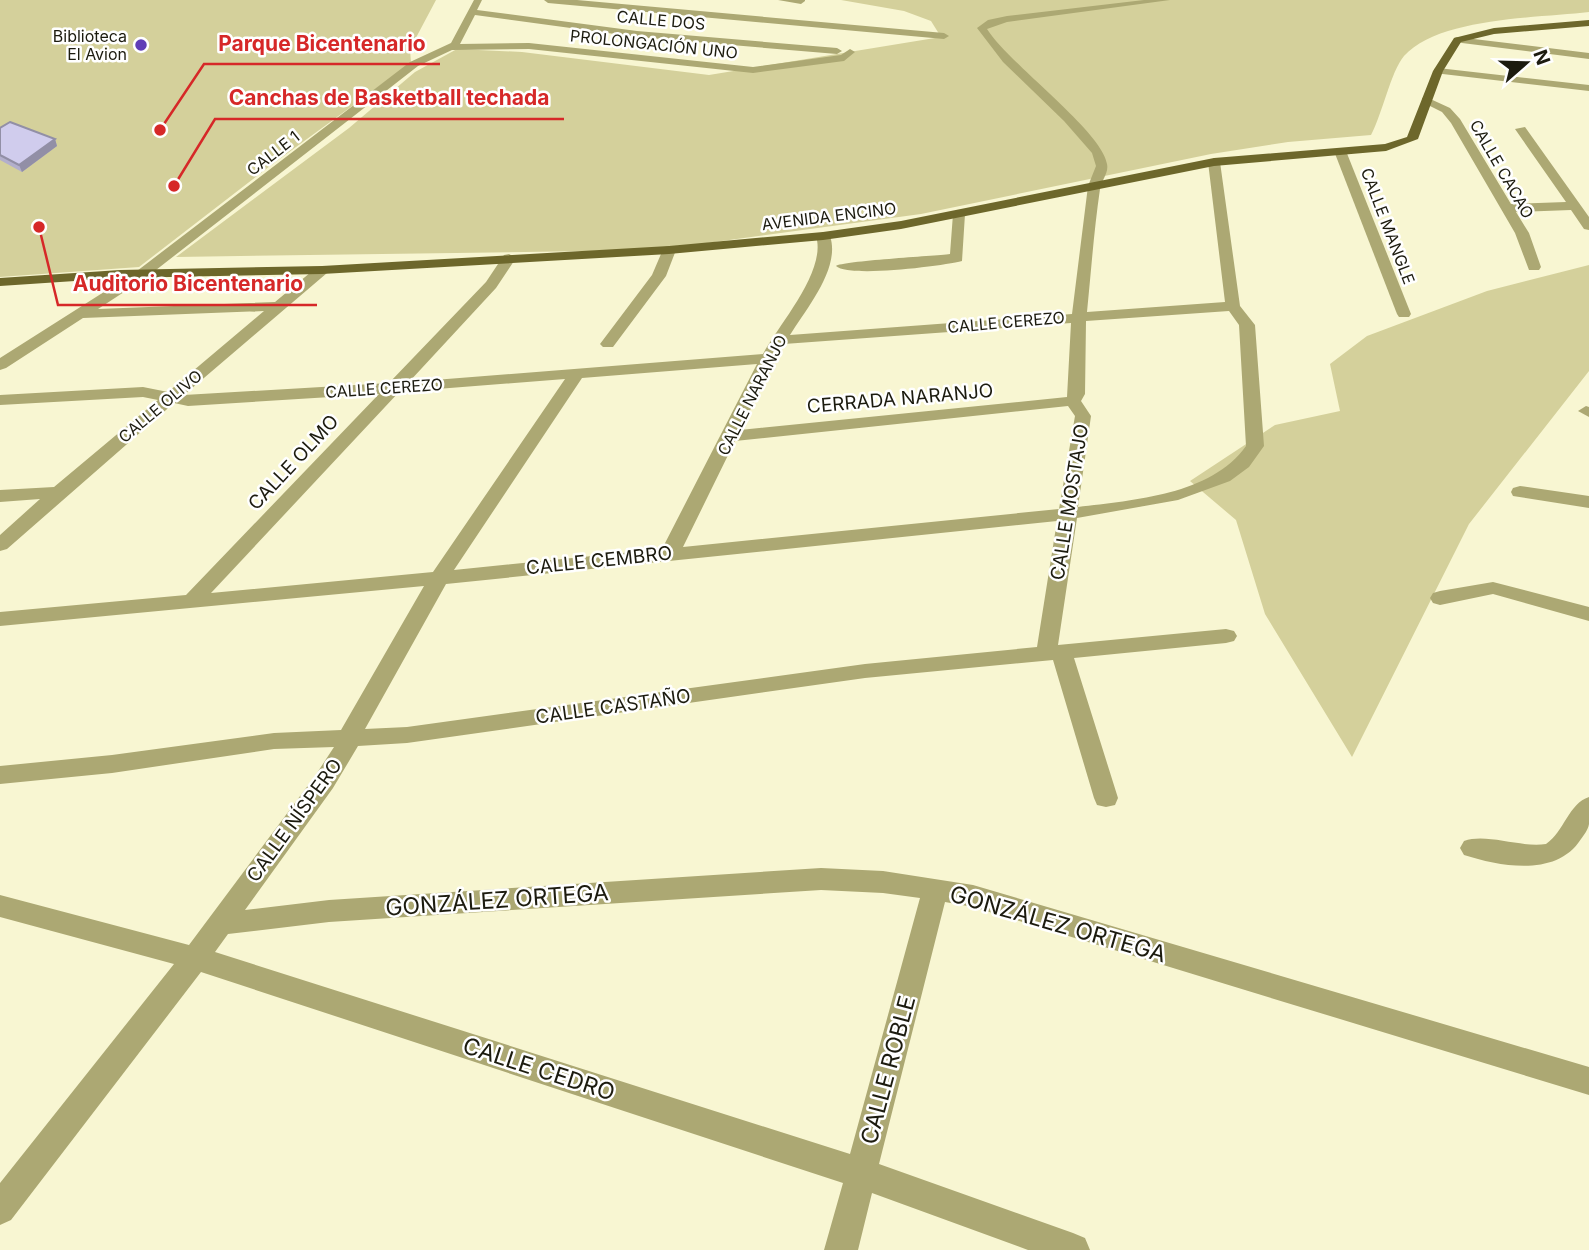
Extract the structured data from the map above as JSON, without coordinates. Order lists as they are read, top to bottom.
{
  "streets": {
    "main road": ["AVENIDA ENCINO"],
    "street": [
      "CALLE DOS",
      "PROLONGACIÓN UNO",
      "CALLE 1",
      "CALLE CACAO",
      "CALLE MANGLE",
      "CALLE CEREZO",
      "CALLE NARANJO",
      "CERRADA NARANJO",
      "CALLE OLIVO",
      "CALLE OLMO",
      "CALLE MOSTAJO",
      "CALLE CEMBRO",
      "CALLE CASTAÑO",
      "CALLE NÍSPERO",
      "GONZÁLEZ ORTEGA",
      "CALLE CEDRO",
      "CALLE ROBLE"
    ]
  },
  "crossings": [
    ["CALLE DOS", "PROLONGACIÓN UNO"],
    ["PROLONGACIÓN UNO", "CALLE 1"],
    ["CALLE 1", "AVENIDA ENCINO"],
    ["CALLE CACAO", "AVENIDA ENCINO"],
    ["AVENIDA ENCINO", "CALLE MANGLE"],
    ["AVENIDA ENCINO", "CALLE NARANJO"],
    ["AVENIDA ENCINO", "CALLE OLIVO"],
    ["AVENIDA ENCINO", "CALLE OLMO"],
    ["AVENIDA ENCINO", "CALLE MOSTAJO"],
    ["CALLE CEREZO", "CALLE NARANJO"],
    ["CALLE CEREZO", "CALLE OLIVO"],
    ["CALLE CEREZO", "CALLE OLMO"],
    ["CALLE CEREZO", "CALLE MOSTAJO"],
    ["CALLE CEREZO", "CALLE CEMBRO"],
    ["CALLE CEREZO", "CALLE NÍSPERO"],
    ["CALLE NARANJO", "CERRADA NARANJO"],
    ["CALLE NARANJO", "CALLE CEMBRO"],
    ["CERRADA NARANJO", "CALLE MOSTAJO"],
    ["CALLE OLMO", "CALLE CEMBRO"],
    ["CALLE MOSTAJO", "CALLE CEMBRO"],
    ["CALLE MOSTAJO", "CALLE CASTAÑO"],
    ["CALLE CEMBRO", "CALLE NÍSPERO"],
    ["CALLE CASTAÑO", "CALLE NÍSPERO"],
    ["CALLE NÍSPERO", "GONZÁLEZ ORTEGA"],
    ["CALLE NÍSPERO", "CALLE CEDRO"],
    ["GONZÁLEZ ORTEGA", "CALLE ROBLE"],
    ["CALLE CEDRO", "CALLE ROBLE"]
  ],
  "places": [
    "Biblioteca El Avion",
    "Parque Bicentenario",
    "Canchas de Basketball techada",
    "Auditorio Bicentenario"
  ],
  "north": "right"
}
